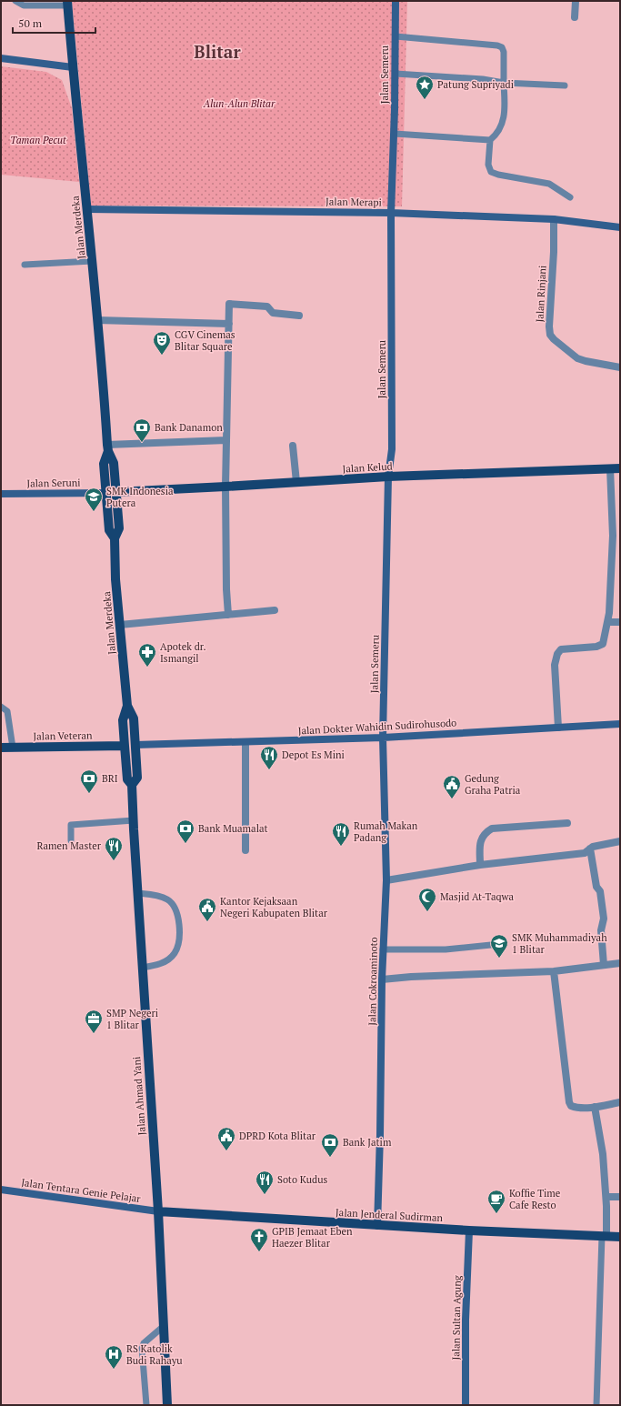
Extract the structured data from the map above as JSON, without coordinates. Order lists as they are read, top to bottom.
{
  "streets": {
    "main road": [
      "Jalan Semeru",
      "Jalan Merapi",
      "Jalan Merdeka",
      "Jalan Kelud",
      "Jalan Seruni",
      "Jalan Dokter Wahidin Sudirohusodo",
      "Jalan Veteran",
      "Jalan Cokroaminoto",
      "Jalan Ahmad Yani",
      "Jalan Tentara Genie Pelajar",
      "Jalan Jenderal Sudirman",
      "Jalan Sultan Agung"
    ],
    "street": ["Jalan Rinjani"]
  },
  "crossings": [
    ["Jalan Semeru", "Jalan Merapi"],
    ["Jalan Semeru", "Jalan Kelud"],
    ["Jalan Semeru", "Jalan Dokter Wahidin Sudirohusodo"],
    ["Jalan Semeru", "Jalan Cokroaminoto"],
    ["Jalan Merapi", "Jalan Merdeka"],
    ["Jalan Merapi", "Jalan Rinjani"],
    ["Jalan Merdeka", "Jalan Kelud"],
    ["Jalan Merdeka", "Jalan Seruni"],
    ["Jalan Merdeka", "Jalan Dokter Wahidin Sudirohusodo"],
    ["Jalan Merdeka", "Jalan Veteran"],
    ["Jalan Merdeka", "Jalan Ahmad Yani"],
    ["Jalan Dokter Wahidin Sudirohusodo", "Jalan Cokroaminoto"],
    ["Jalan Dokter Wahidin Sudirohusodo", "Jalan Ahmad Yani"],
    ["Jalan Veteran", "Jalan Ahmad Yani"],
    ["Jalan Cokroaminoto", "Jalan Jenderal Sudirman"],
    ["Jalan Ahmad Yani", "Jalan Tentara Genie Pelajar"],
    ["Jalan Ahmad Yani", "Jalan Jenderal Sudirman"],
    ["Jalan Tentara Genie Pelajar", "Jalan Jenderal Sudirman"],
    ["Jalan Jenderal Sudirman", "Jalan Sultan Agung"]
  ],
  "districts": ["Blitar"],
  "parks": ["Alun-Alun Blitar", "Taman Pecut"],
  "places": {
    "place": ["Patung Supriyadi"],
    "theatre": ["CGV Cinemas Blitar Square"],
    "bank": [
      "Bank Danamon",
      "BRI",
      "Bank Muamalat",
      "Bank Jatim"
    ],
    "school or university": ["SMK Indonesia Putera", "SMK Muhammadiyah 1 Blitar"],
    "pharmacy": ["Apotek dr. Ismangil"],
    "restaurant": [
      "Depot Es Mini",
      "Rumah Makan Padang",
      "Ramen Master",
      "Soto Kudus"
    ],
    "public building": ["Gedung Graha Patria", "Kantor Kejaksaan Negeri Kabupaten Blitar", "DPRD Kota Blitar"],
    "mosque": ["Masjid At-Taqwa"],
    "office": ["SMP Negeri 1 Blitar"],
    "cafe": ["Koffie Time Cafe Resto"],
    "church": ["GPIB Jemaat Eben Haezer Blitar"],
    "hospital": ["RS Katolik Budi Rahayu"]
  },
  "scale_bar": "50 m"
}
